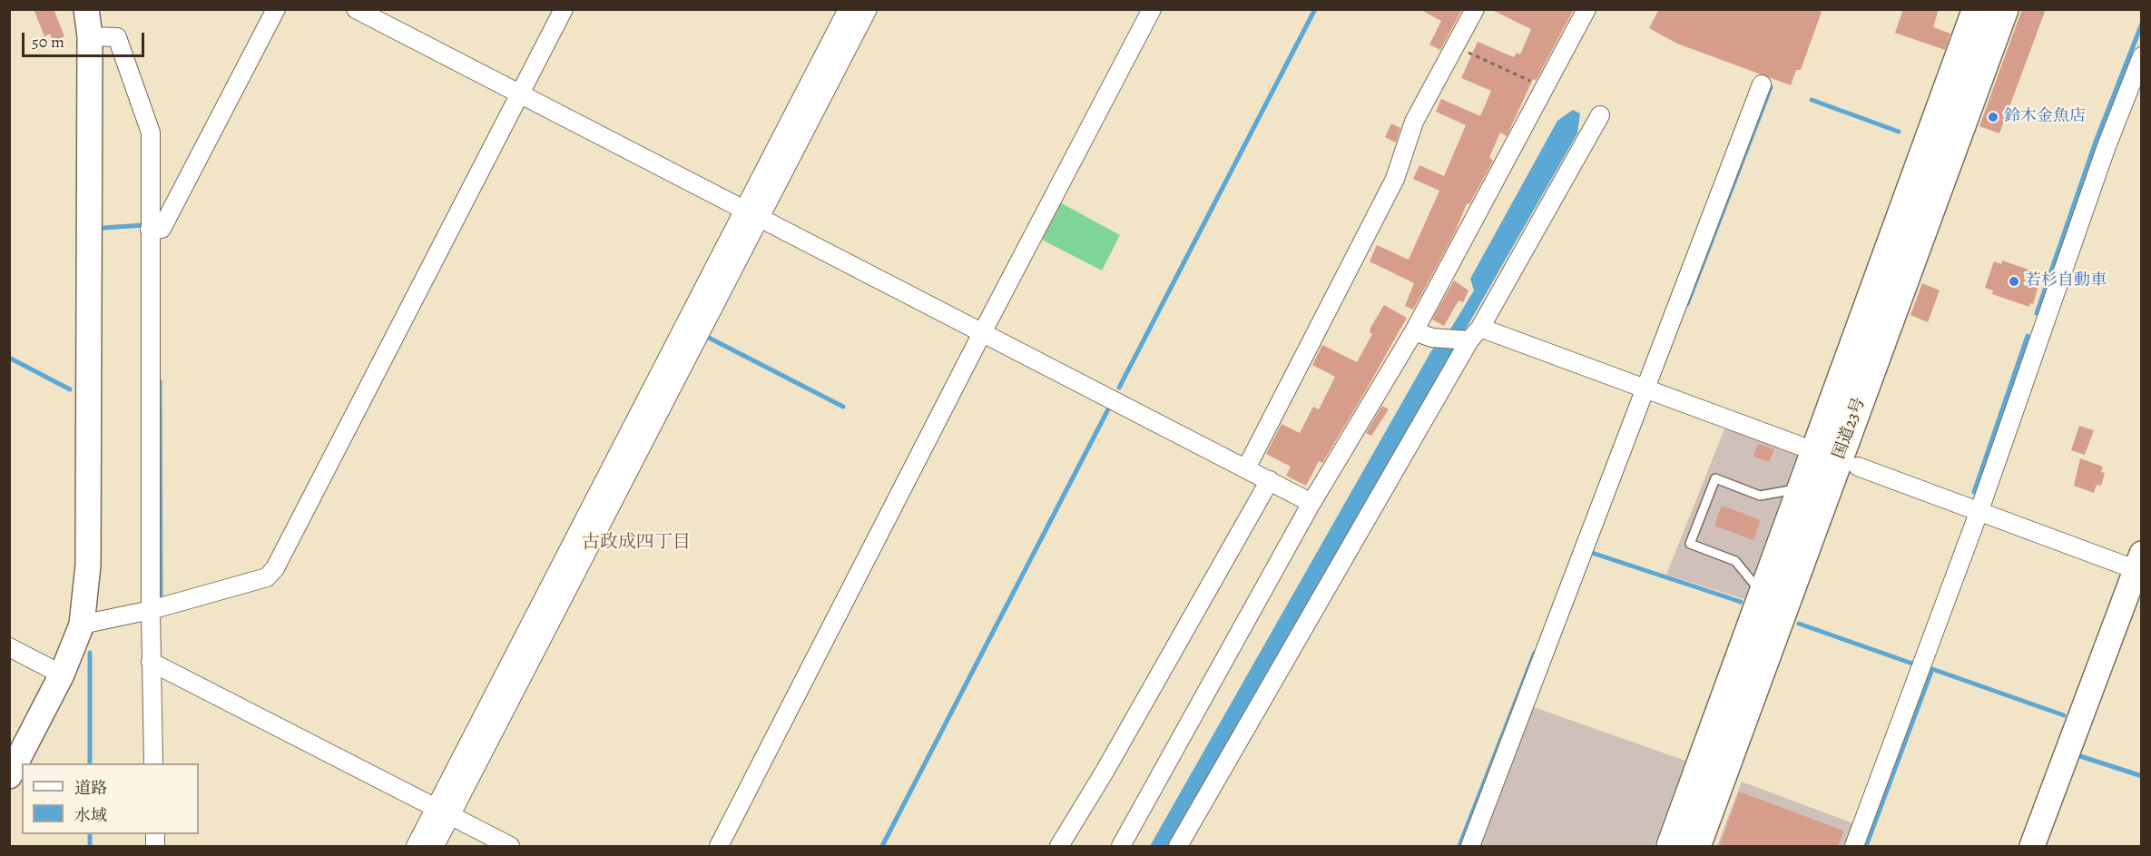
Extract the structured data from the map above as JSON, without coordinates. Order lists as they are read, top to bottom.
{
  "streets": {
    "highway": ["国道23号"]
  },
  "districts": ["古政成四丁目"],
  "places": ["鈴木金魚店", "若杉自動車"],
  "legend": ["道路", "水域"],
  "scale_bar": "50 m"
}
